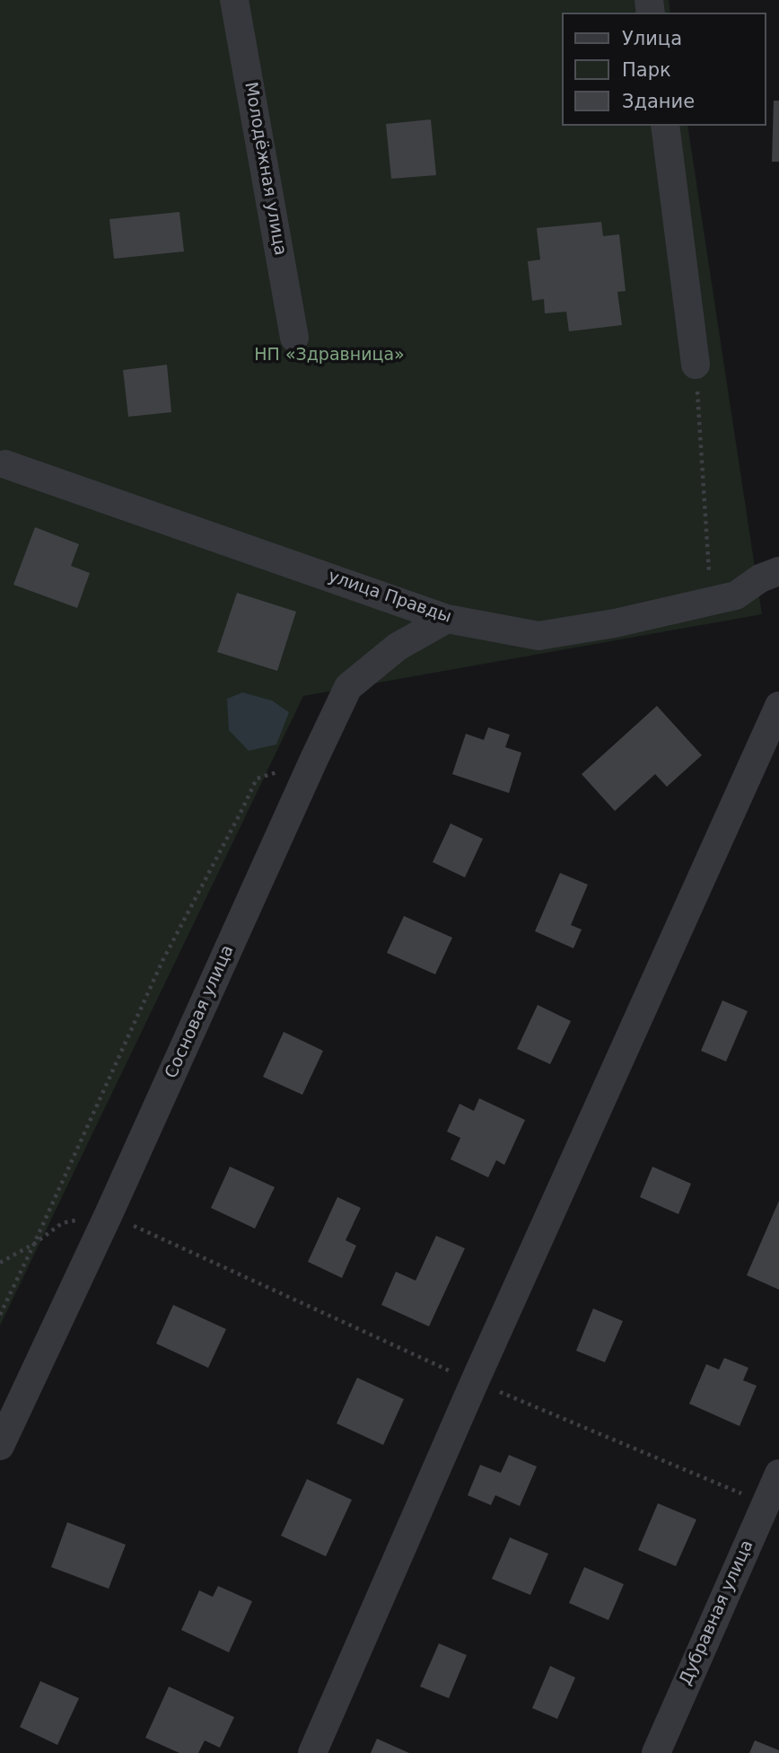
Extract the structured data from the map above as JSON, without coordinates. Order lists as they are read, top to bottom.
{
  "streets": {
    "street": [
      "Молодёжная улица",
      "улица Правды",
      "Сосновая улица",
      "Дубравная улица"
    ]
  },
  "crossings": [
    ["улица Правды", "Сосновая улица"]
  ],
  "parks": ["НП «Здравница»"],
  "legend": ["Улица", "Парк", "Здание"]
}
